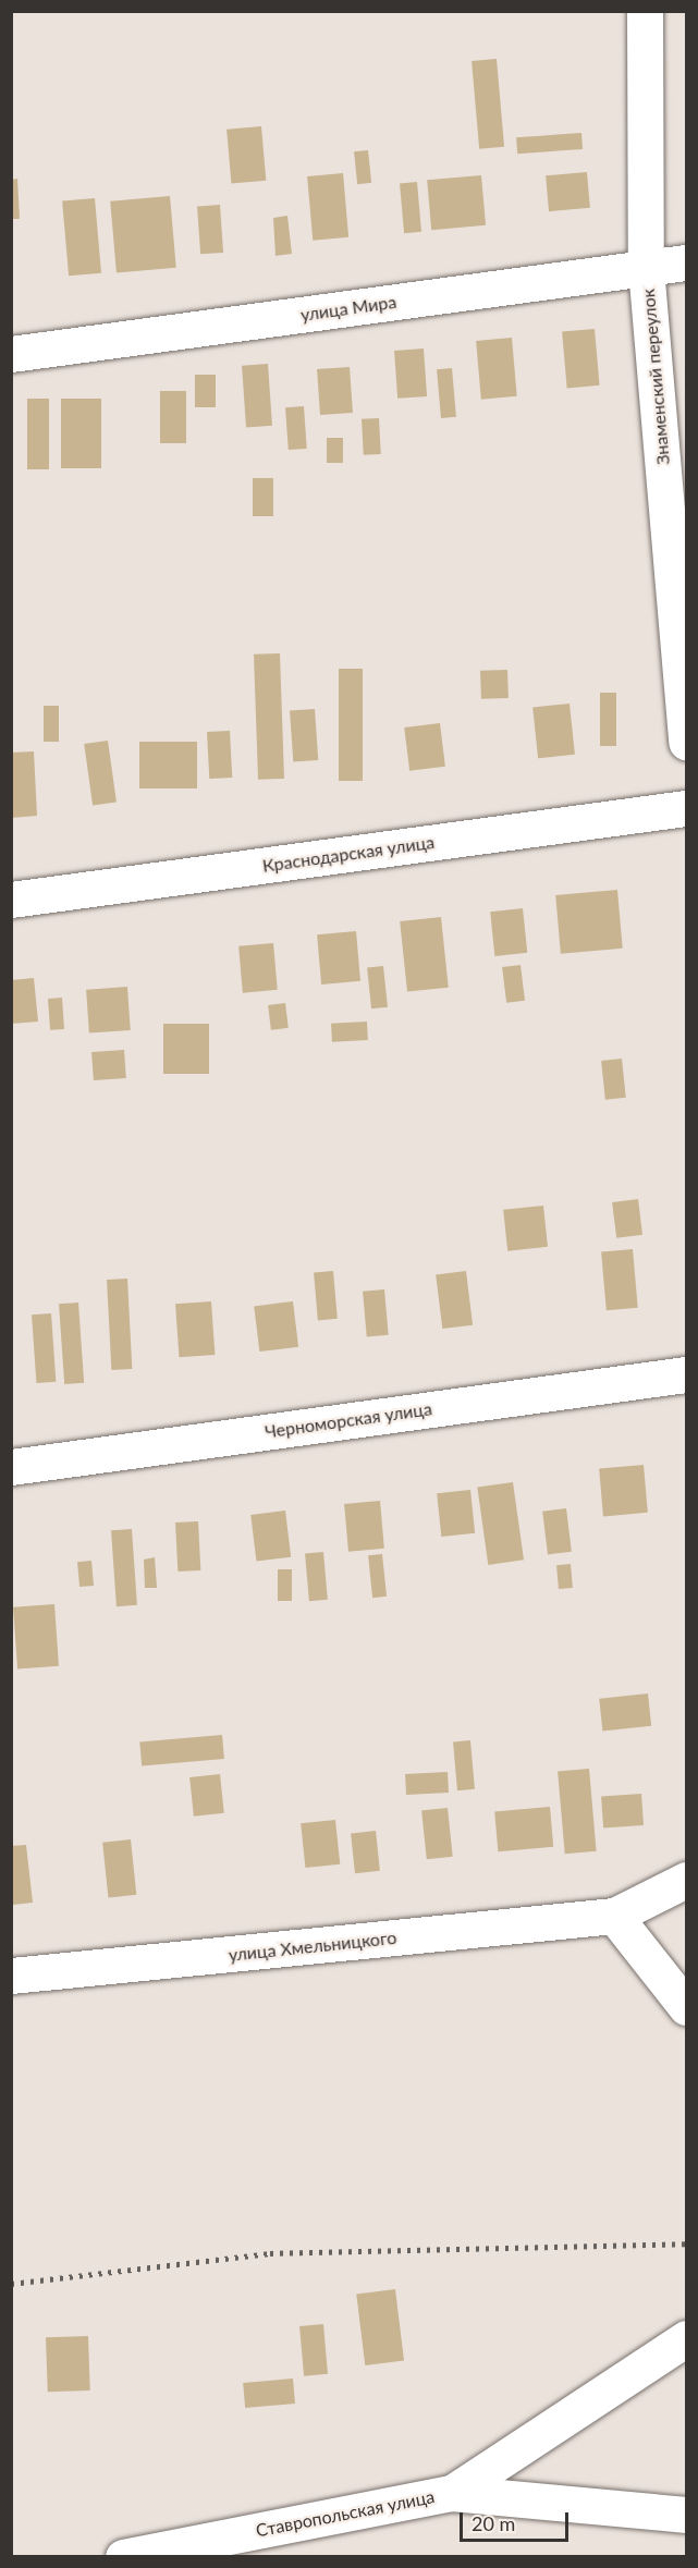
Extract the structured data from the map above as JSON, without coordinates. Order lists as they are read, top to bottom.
{
  "streets": {
    "street": [
      "улица Мира",
      "Знаменский переулок",
      "Краснодарская улица",
      "Черноморская улица",
      "улица Хмельницкого",
      "Ставропольская улица"
    ]
  },
  "crossings": [
    ["улица Мира", "Знаменский переулок"]
  ],
  "scale_bar": "20 m"
}
